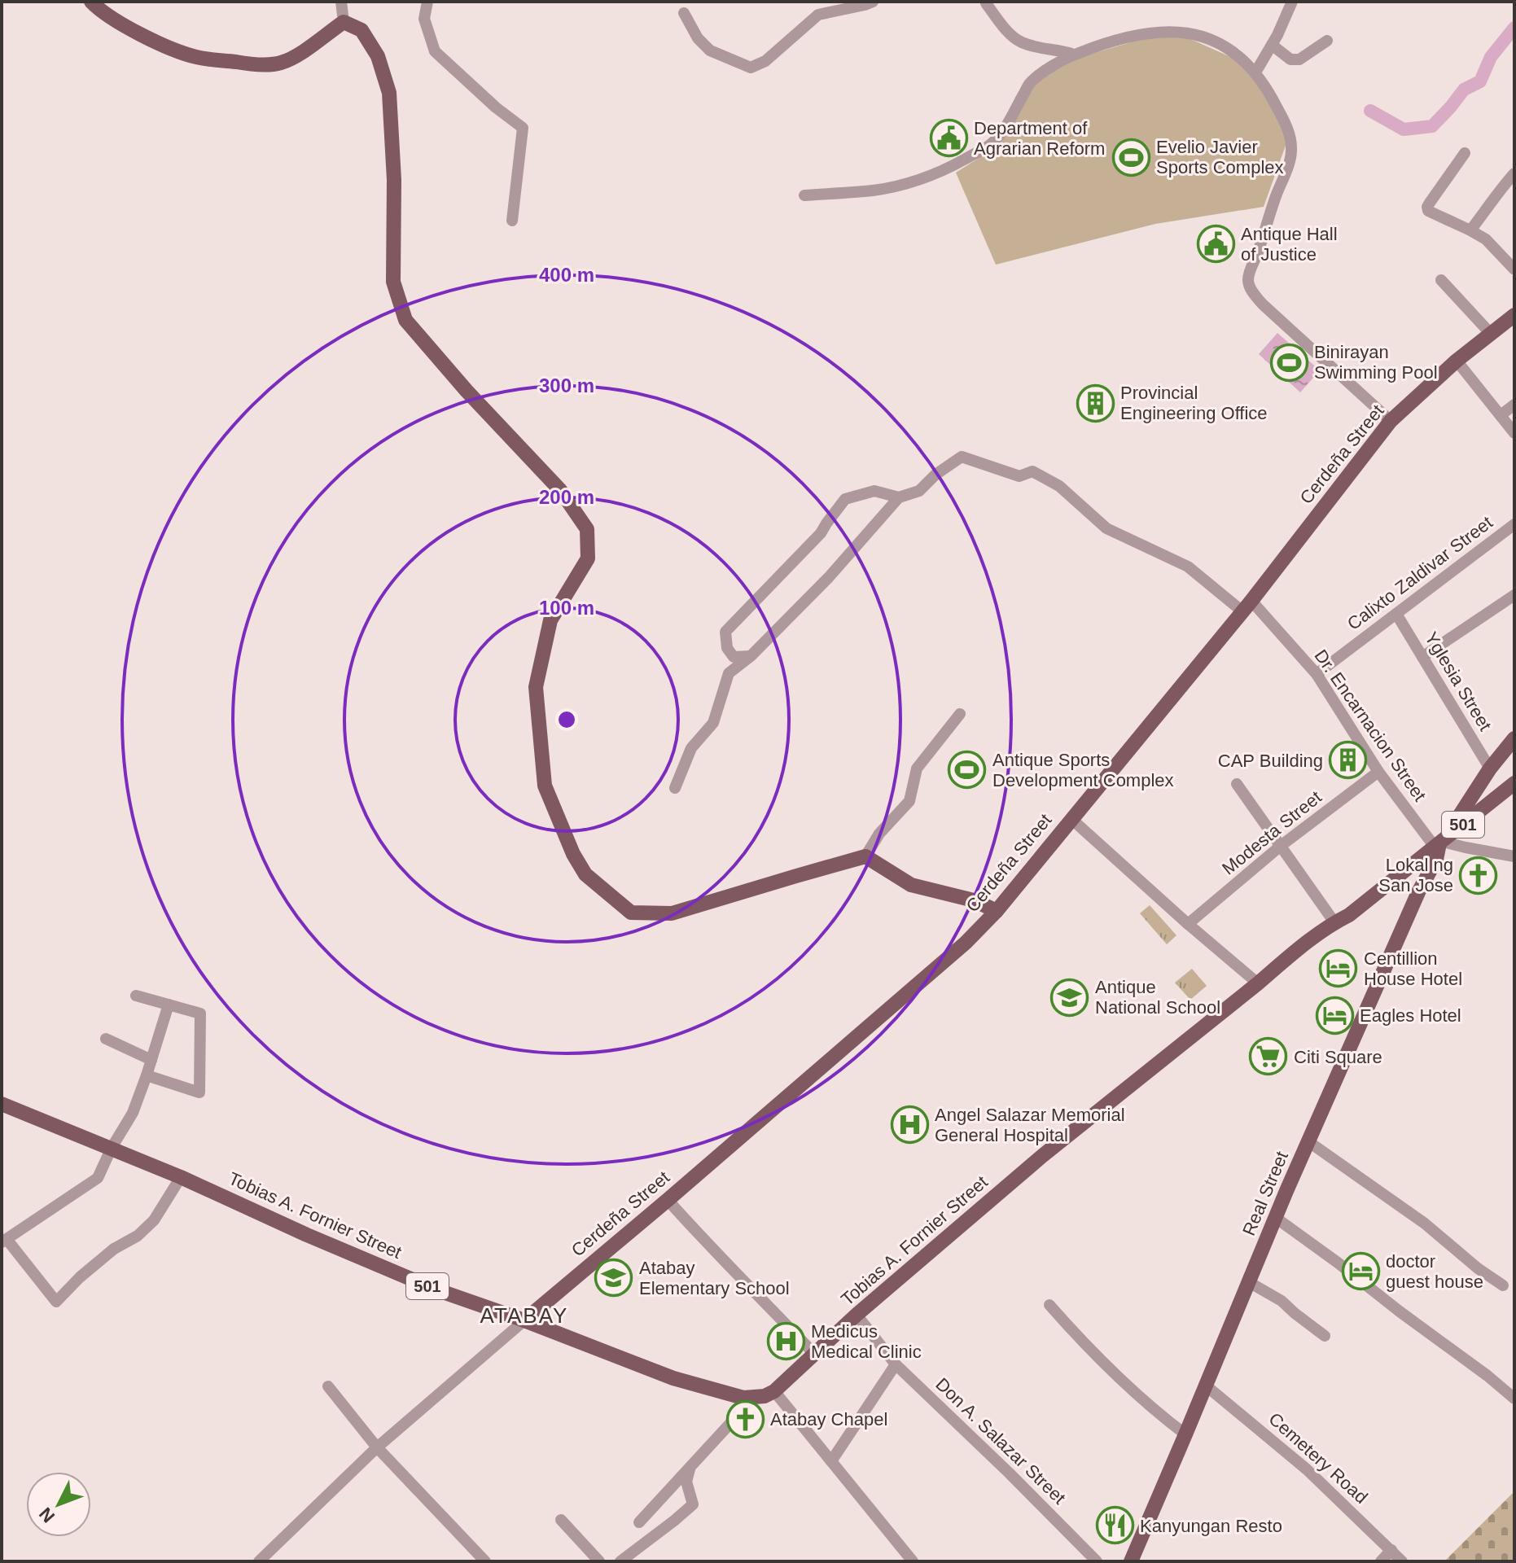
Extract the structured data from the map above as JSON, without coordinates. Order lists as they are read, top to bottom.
{
  "streets": {
    "main road": [
      "Cerdeña Street",
      "501",
      "Real Street",
      "Tobias A. Fornier Street"
    ],
    "street": [
      "Calixto Zaldivar Street",
      "Yglesia Street",
      "Dr. Encarnacion Street",
      "Modesta Street",
      "Don A. Salazar Street",
      "Cemetery Road"
    ]
  },
  "crossings": [
    ["Cerdeña Street", "Dr. Encarnacion Street"],
    ["Cerdeña Street", "Tobias A. Fornier Street"],
    ["Calixto Zaldivar Street", "Yglesia Street"],
    ["Calixto Zaldivar Street", "Dr. Encarnacion Street"],
    ["Dr. Encarnacion Street", "Modesta Street"],
    ["Dr. Encarnacion Street", "Real Street"],
    ["Dr. Encarnacion Street", "Tobias A. Fornier Street"],
    ["501", "Tobias A. Fornier Street"],
    ["Real Street", "Tobias A. Fornier Street"],
    ["Real Street", "Cemetery Road"],
    ["Tobias A. Fornier Street", "Don A. Salazar Street"]
  ],
  "districts": ["ATABAY"],
  "places": {
    "public building": ["Department of Agrarian Reform", "Antique Hall of Justice"],
    "sports": ["Evelio Javier Sports Complex", "Binirayan Swimming Pool", "Antique Sports Development Complex"],
    "building": ["Provincial Engineering Office", "CAP Building"],
    "church": ["Lokal ng San Jose", "Atabay Chapel"],
    "hotel": ["Centillion House Hotel", "Eagles Hotel", "doctor guest house"],
    "school or university": ["Antique National School", "Atabay Elementary School"],
    "supermarket": ["Citi Square"],
    "hospital": ["Angel Salazar Memorial General Hospital", "Medicus Medical Clinic"],
    "restaurant": ["Kanyungan Resto"]
  },
  "north": "bottom left",
  "rings": [
    "400 m",
    "300 m",
    "200 m",
    "100 m"
  ]
}
